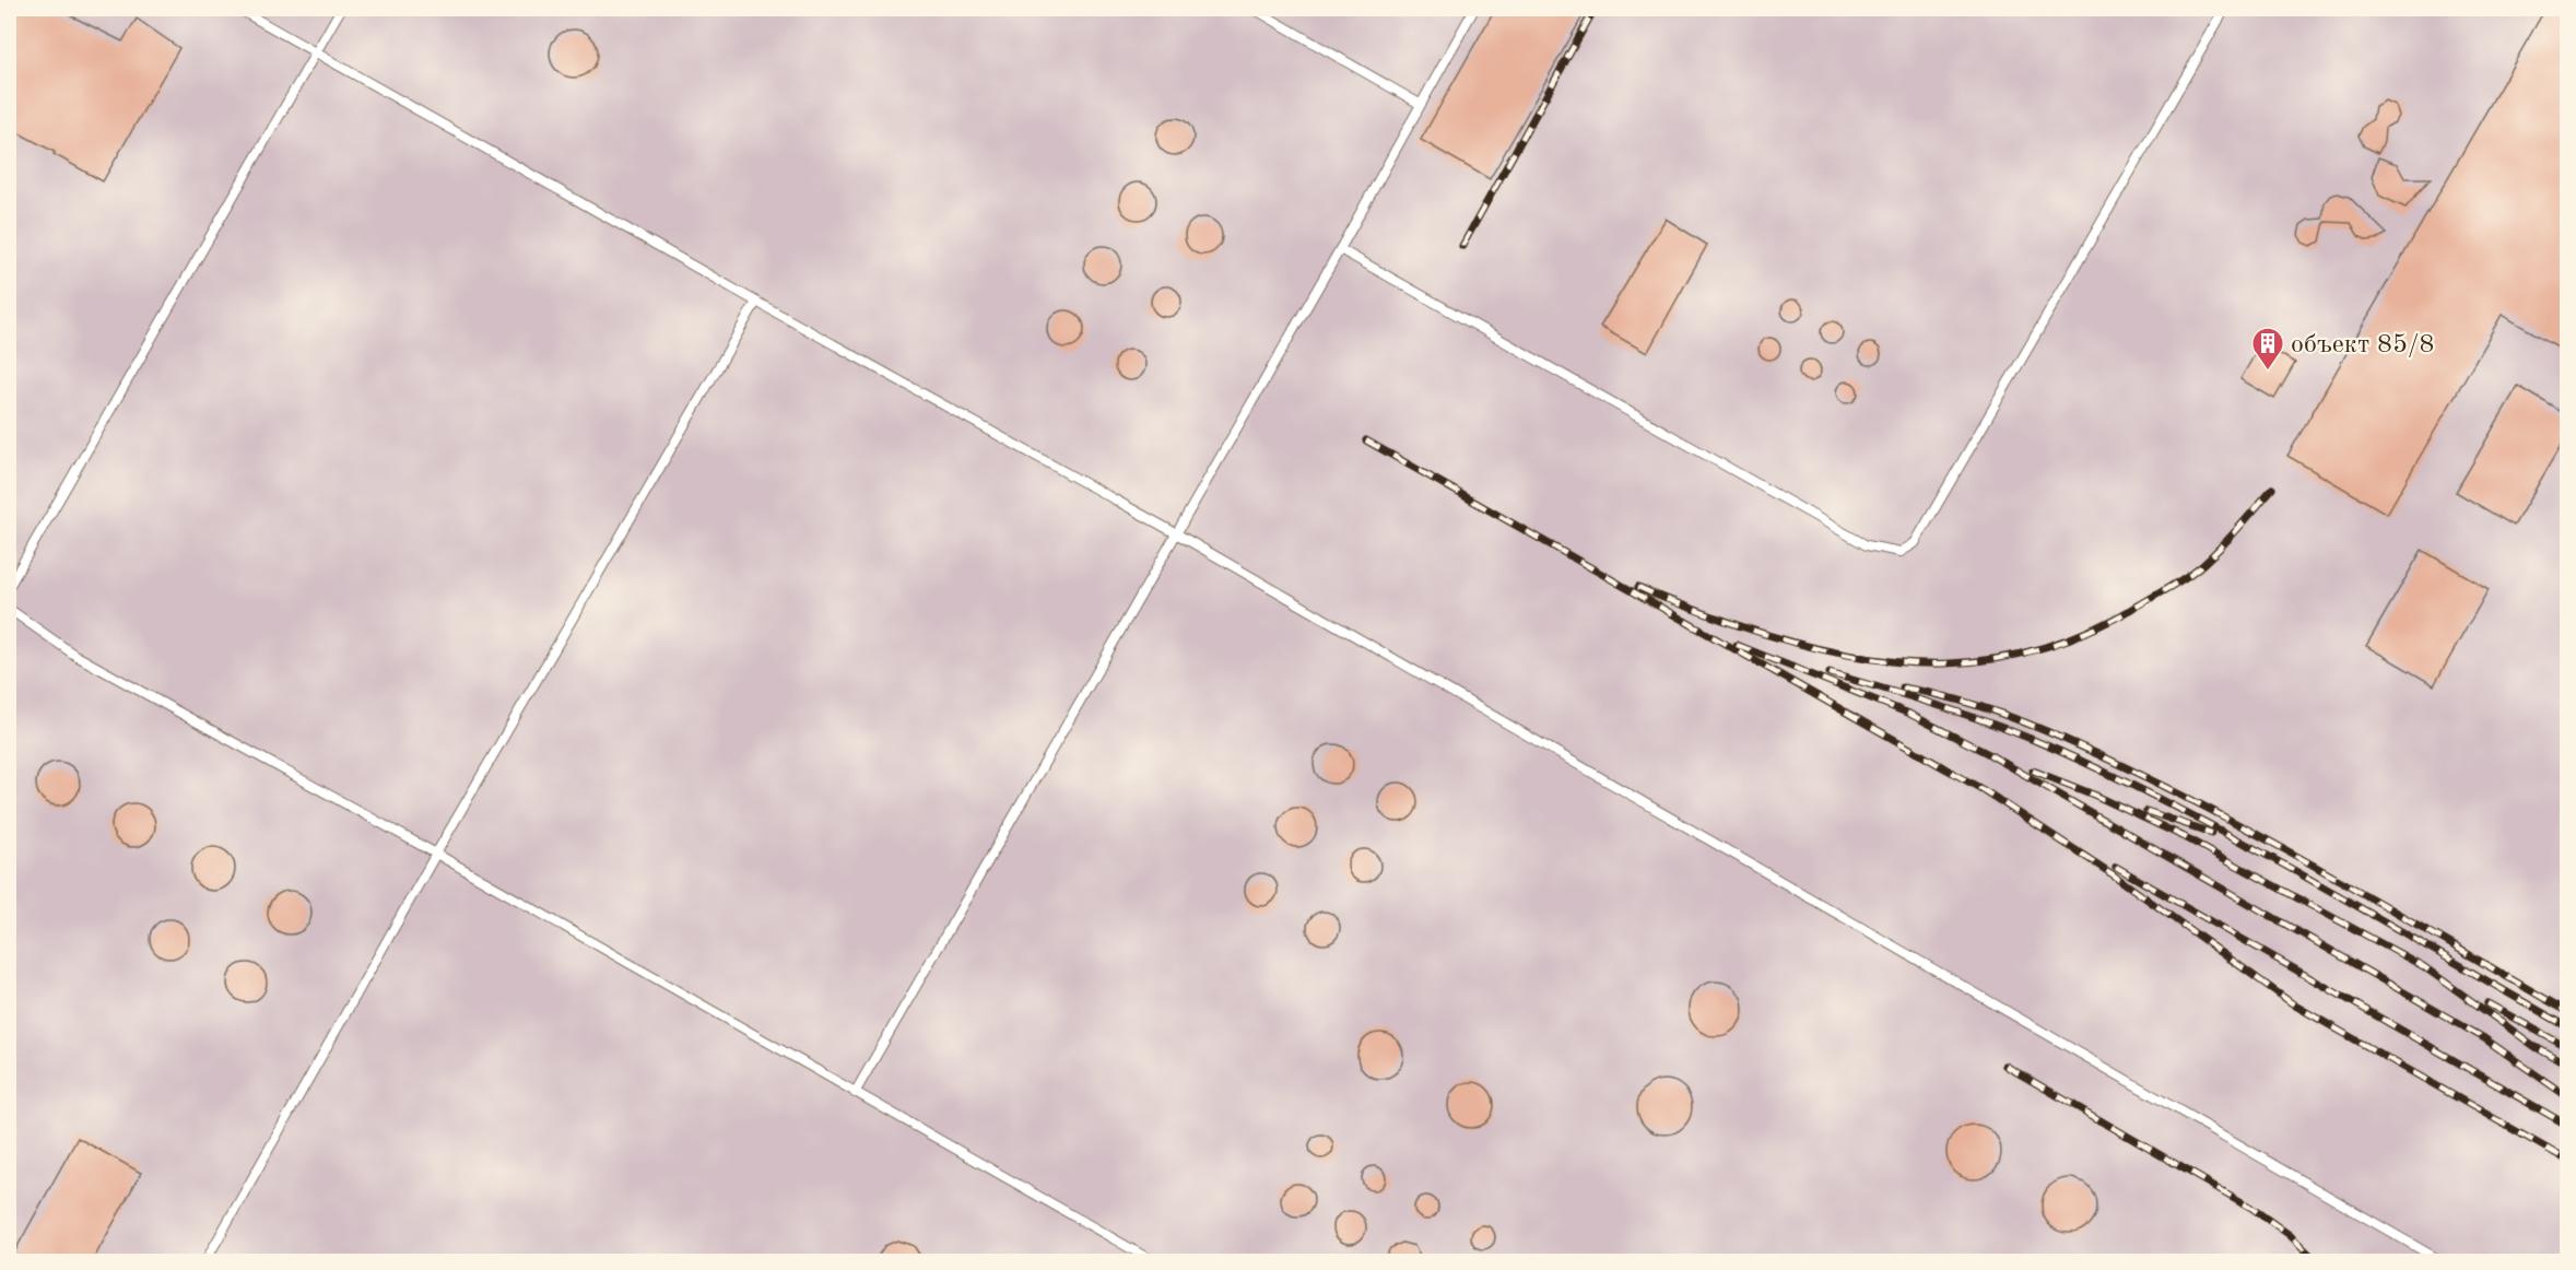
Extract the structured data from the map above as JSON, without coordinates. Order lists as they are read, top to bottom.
{
  "places": {
    "building": ["объект 85/8"]
  }
}
